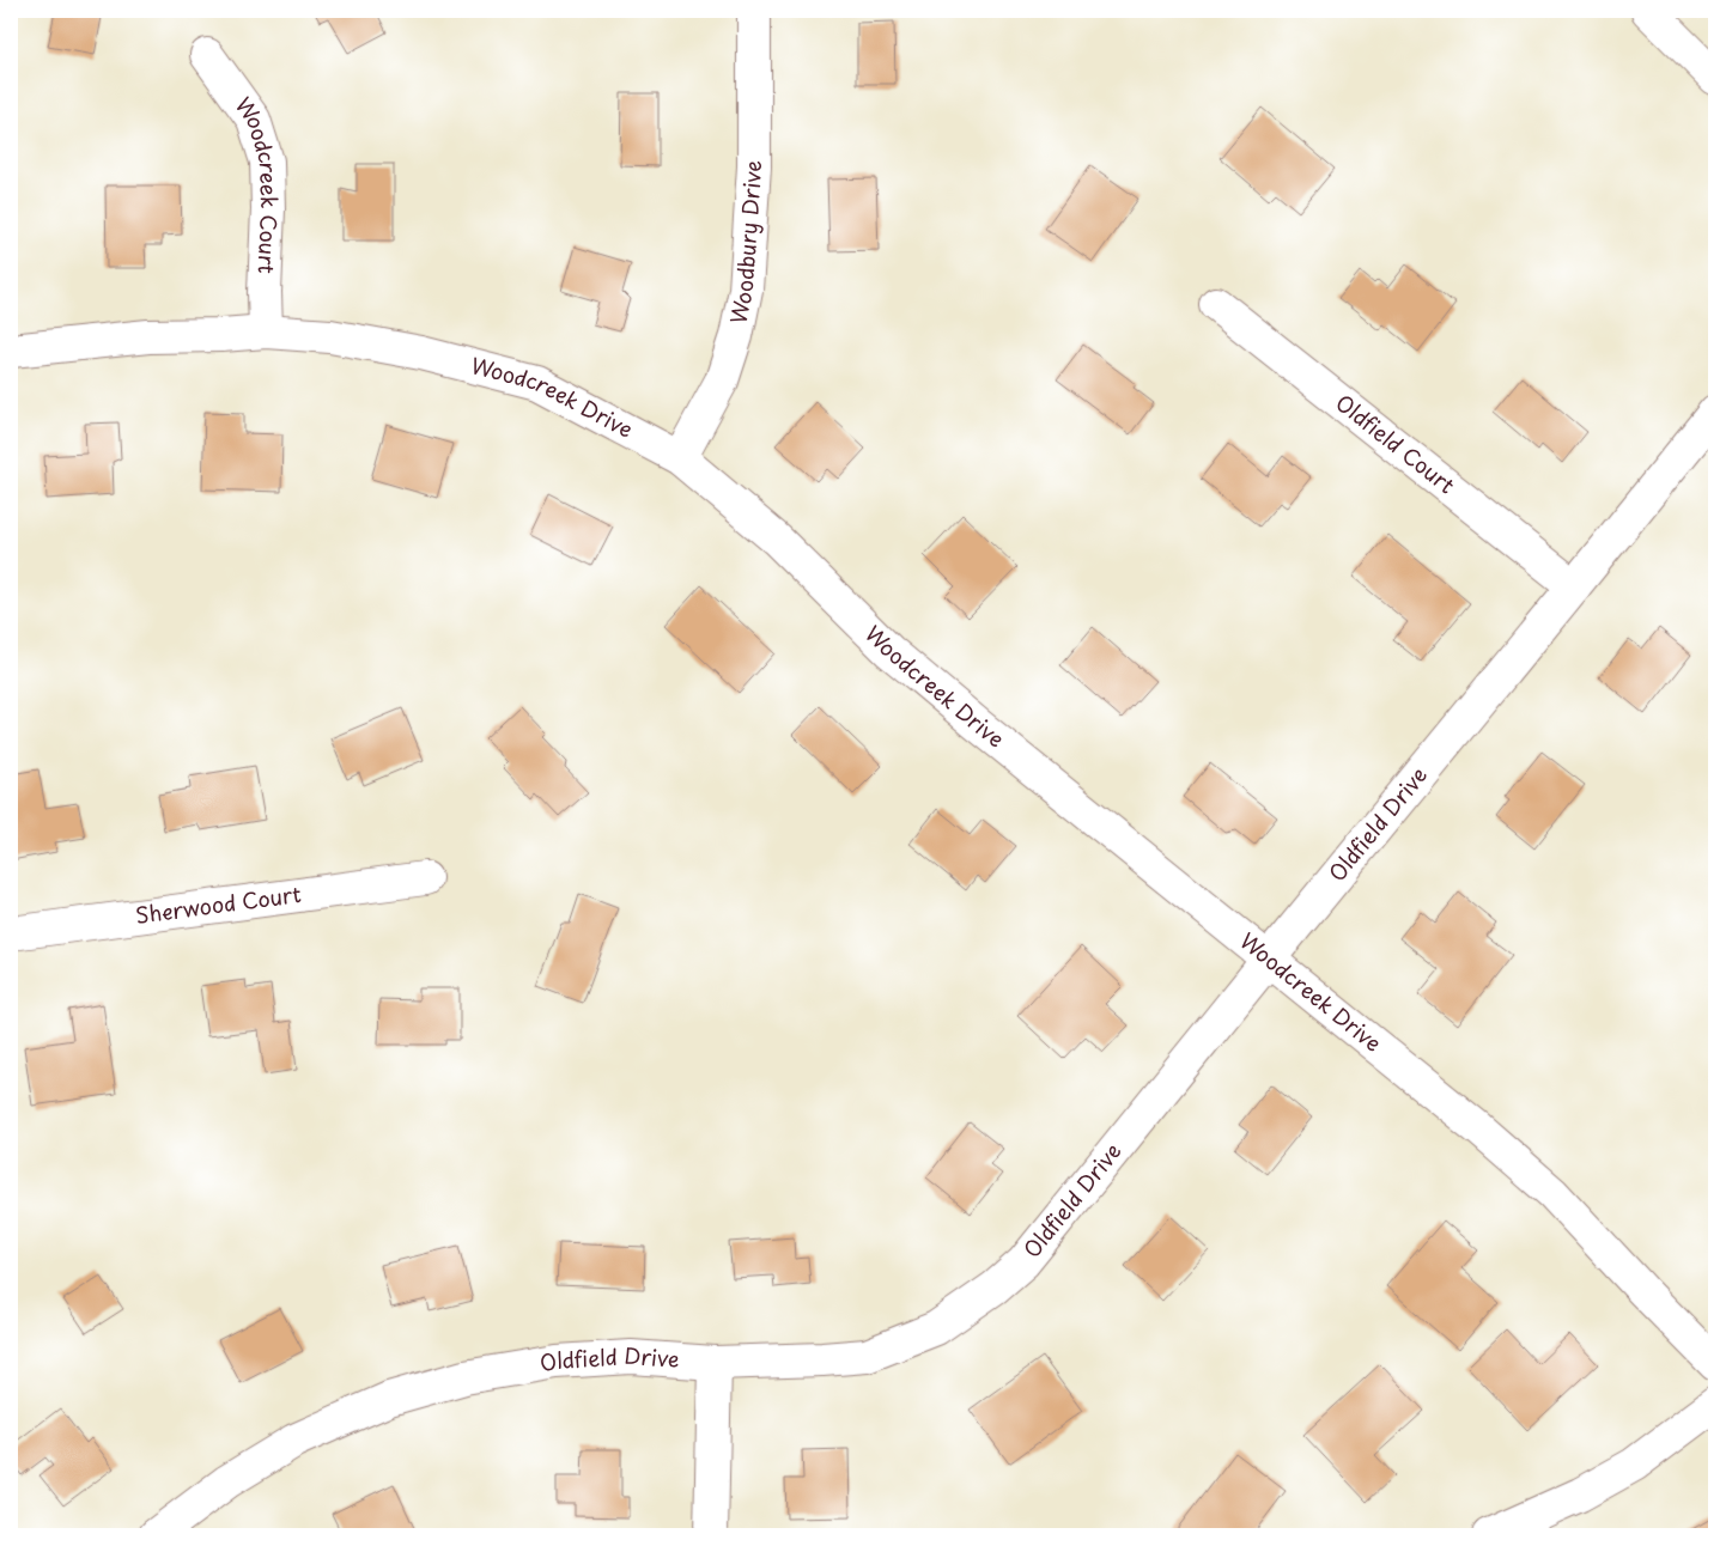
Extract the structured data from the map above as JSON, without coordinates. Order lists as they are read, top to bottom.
{
  "streets": {
    "street": [
      "Woodcreek Court",
      "Woodbury Drive",
      "Woodcreek Drive",
      "Oldfield Court",
      "Oldfield Drive",
      "Sherwood Court"
    ]
  },
  "crossings": [
    ["Woodcreek Court", "Woodcreek Drive"],
    ["Woodbury Drive", "Woodcreek Drive"],
    ["Woodcreek Drive", "Oldfield Drive"],
    ["Oldfield Court", "Oldfield Drive"]
  ]
}
